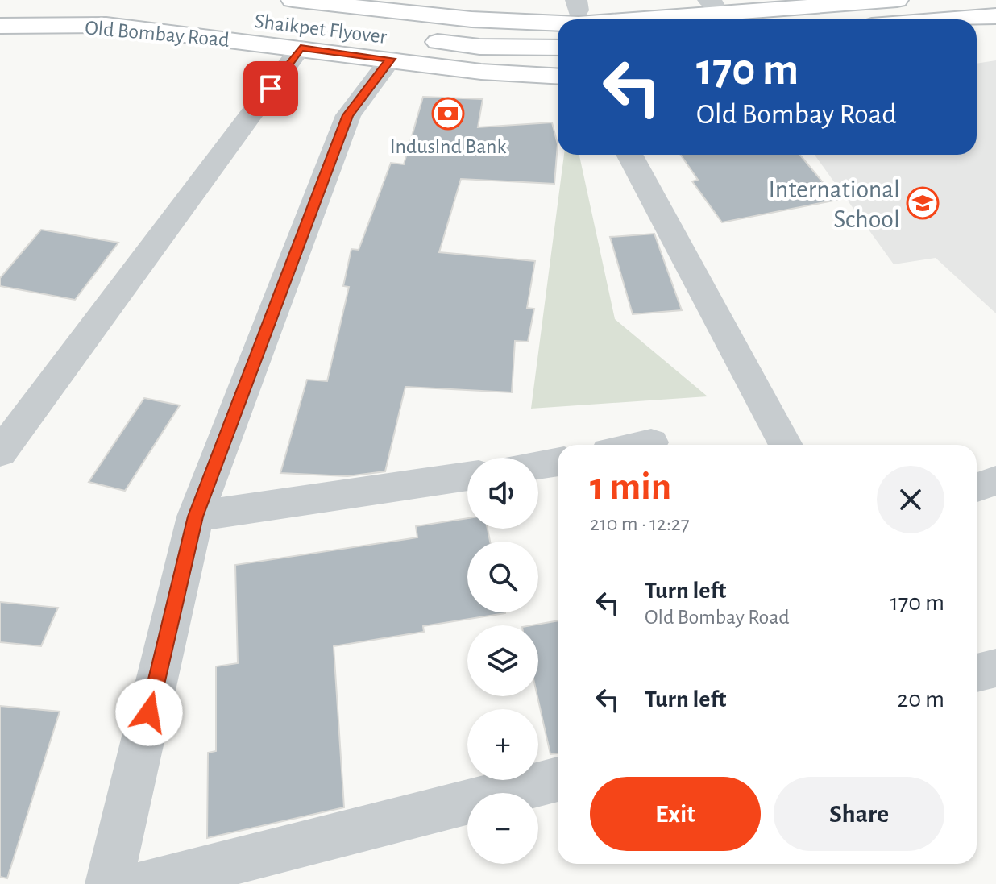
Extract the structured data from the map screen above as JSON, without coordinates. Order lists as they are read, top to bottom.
{
  "streets": {
    "main road": ["Shaikpet Flyover", "Old Bombay Road"]
  },
  "crossings": [
    ["Shaikpet Flyover", "Old Bombay Road"]
  ],
  "places": {
    "bank": ["IndusInd Bank"],
    "school or university": ["International School"]
  },
  "page": {
    "turn": ["170 m", "Old Bombay Road"],
    "heading": ["1 min", "210 m · 12:27"],
    "map_buttons": ["+", "−"],
    "list": [
      {
        "name": "Turn left",
        "note": "Old Bombay Road",
        "value": "170 m"
      },
      {
        "name": "Turn left",
        "value": "20 m"
      }
    ],
    "buttons": ["Exit", "Share"]
  }
}
